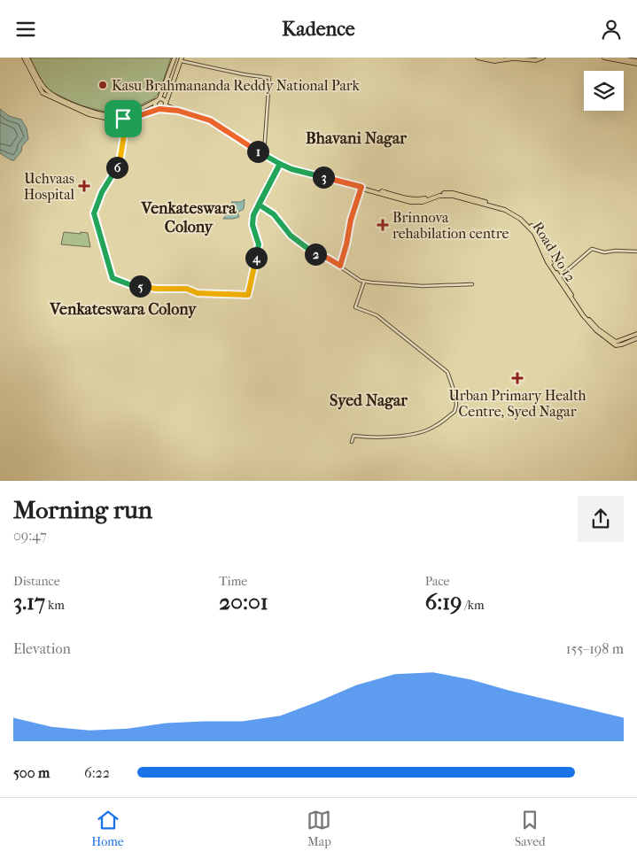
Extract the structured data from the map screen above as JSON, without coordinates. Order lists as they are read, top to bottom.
{
  "streets": {
    "main road": ["Road No 12"]
  },
  "districts": [
    "Bhavani Nagar",
    "Venkateswara Colony",
    "Venkateswara Colony",
    "Syed Nagar"
  ],
  "places": {
    "other": ["Kasu Brahmananda Reddy National Park"],
    "health": ["Uchvaas Hospital", "Brinnova rehabilation centre", "Urban Primary Health Centre, Syed Nagar"]
  },
  "page": {
    "header": "Kadence",
    "pins": [
      "1",
      "6",
      "3",
      "2",
      "4",
      "5"
    ],
    "heading": ["Morning run", "09:47"],
    "stats": [
      ["Distance", "3.17 km"],
      ["Time", "20:01"],
      ["Pace", "6:19 /km"]
    ],
    "chart": ["Elevation", "155–198 m"],
    "list": [
      {
        "name": "500 m",
        "note": "6:22"
      }
    ],
    "tabs": ["Home", "Map", "Saved"]
  }
}
